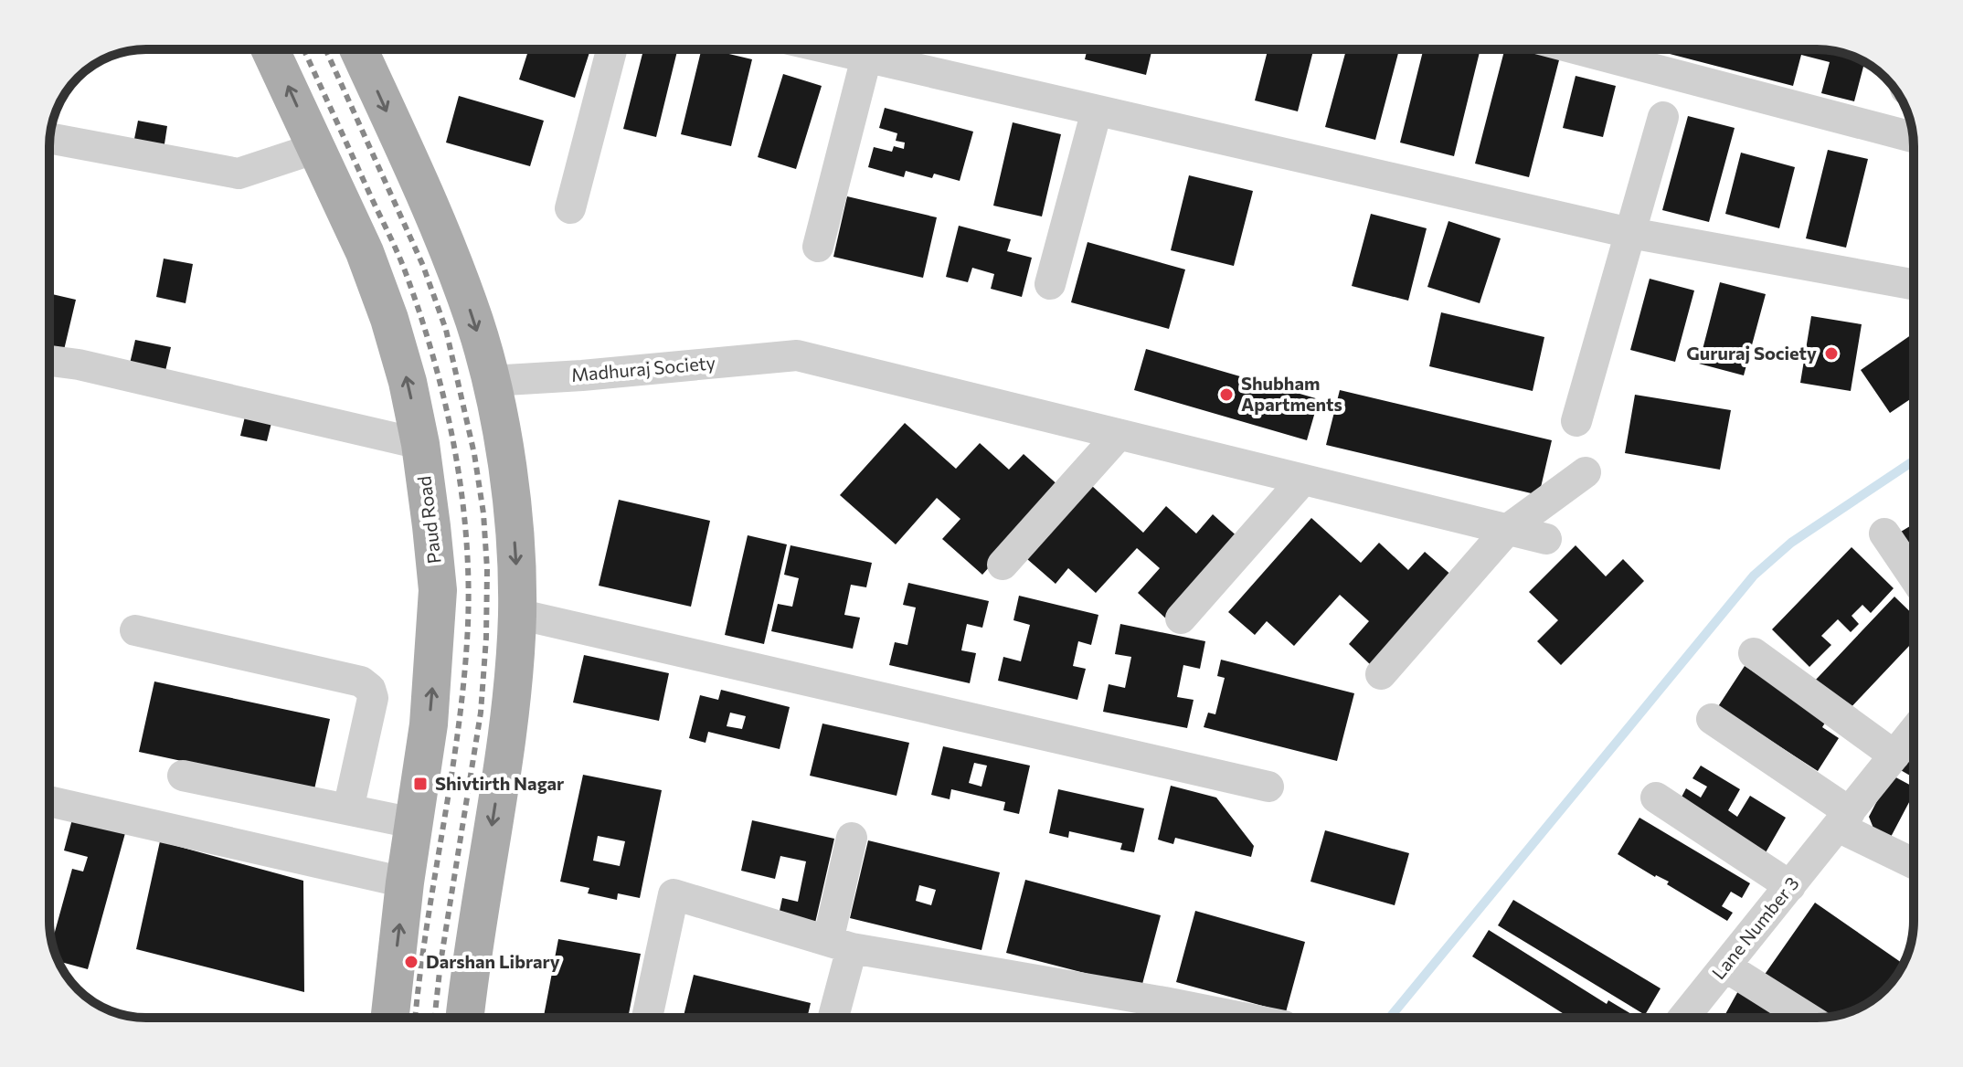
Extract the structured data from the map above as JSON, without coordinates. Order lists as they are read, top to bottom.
{
  "streets": {
    "main road": ["Paud Road"],
    "street": ["Madhuraj Society", "Lane Number 3"]
  },
  "places": {
    "other": ["Gururaj Society", "Shubham Apartments", "Darshan Library"],
    "transit": ["Shivtirth Nagar"]
  }
}
